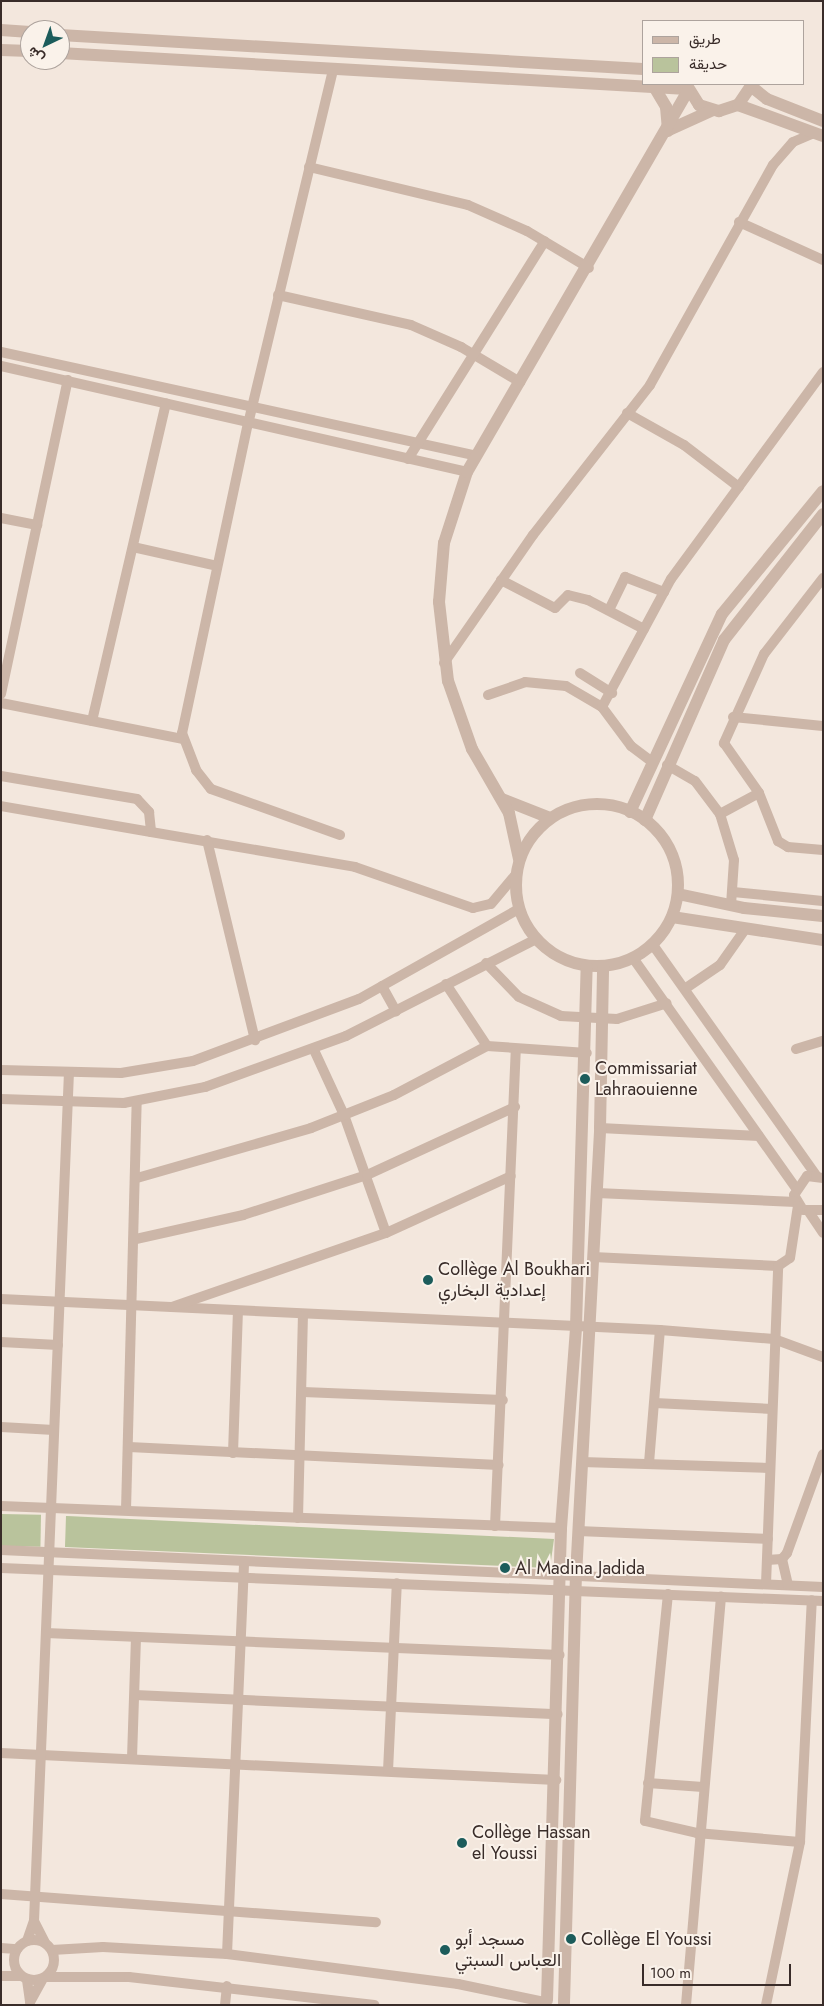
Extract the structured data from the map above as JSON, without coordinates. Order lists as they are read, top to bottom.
{
  "places": [
    "Commissariat Lahraouienne",
    "Collège Al Boukhari إعدادية البخاري",
    "Al Madina Jadida",
    "Collège Hassan el Youssi",
    "Collège El Youssi",
    "مسجد أبو العباس السبتي"
  ],
  "legend": ["طريق", "حديقة"],
  "scale_bar": "100 m",
  "north": "bottom left"
}
